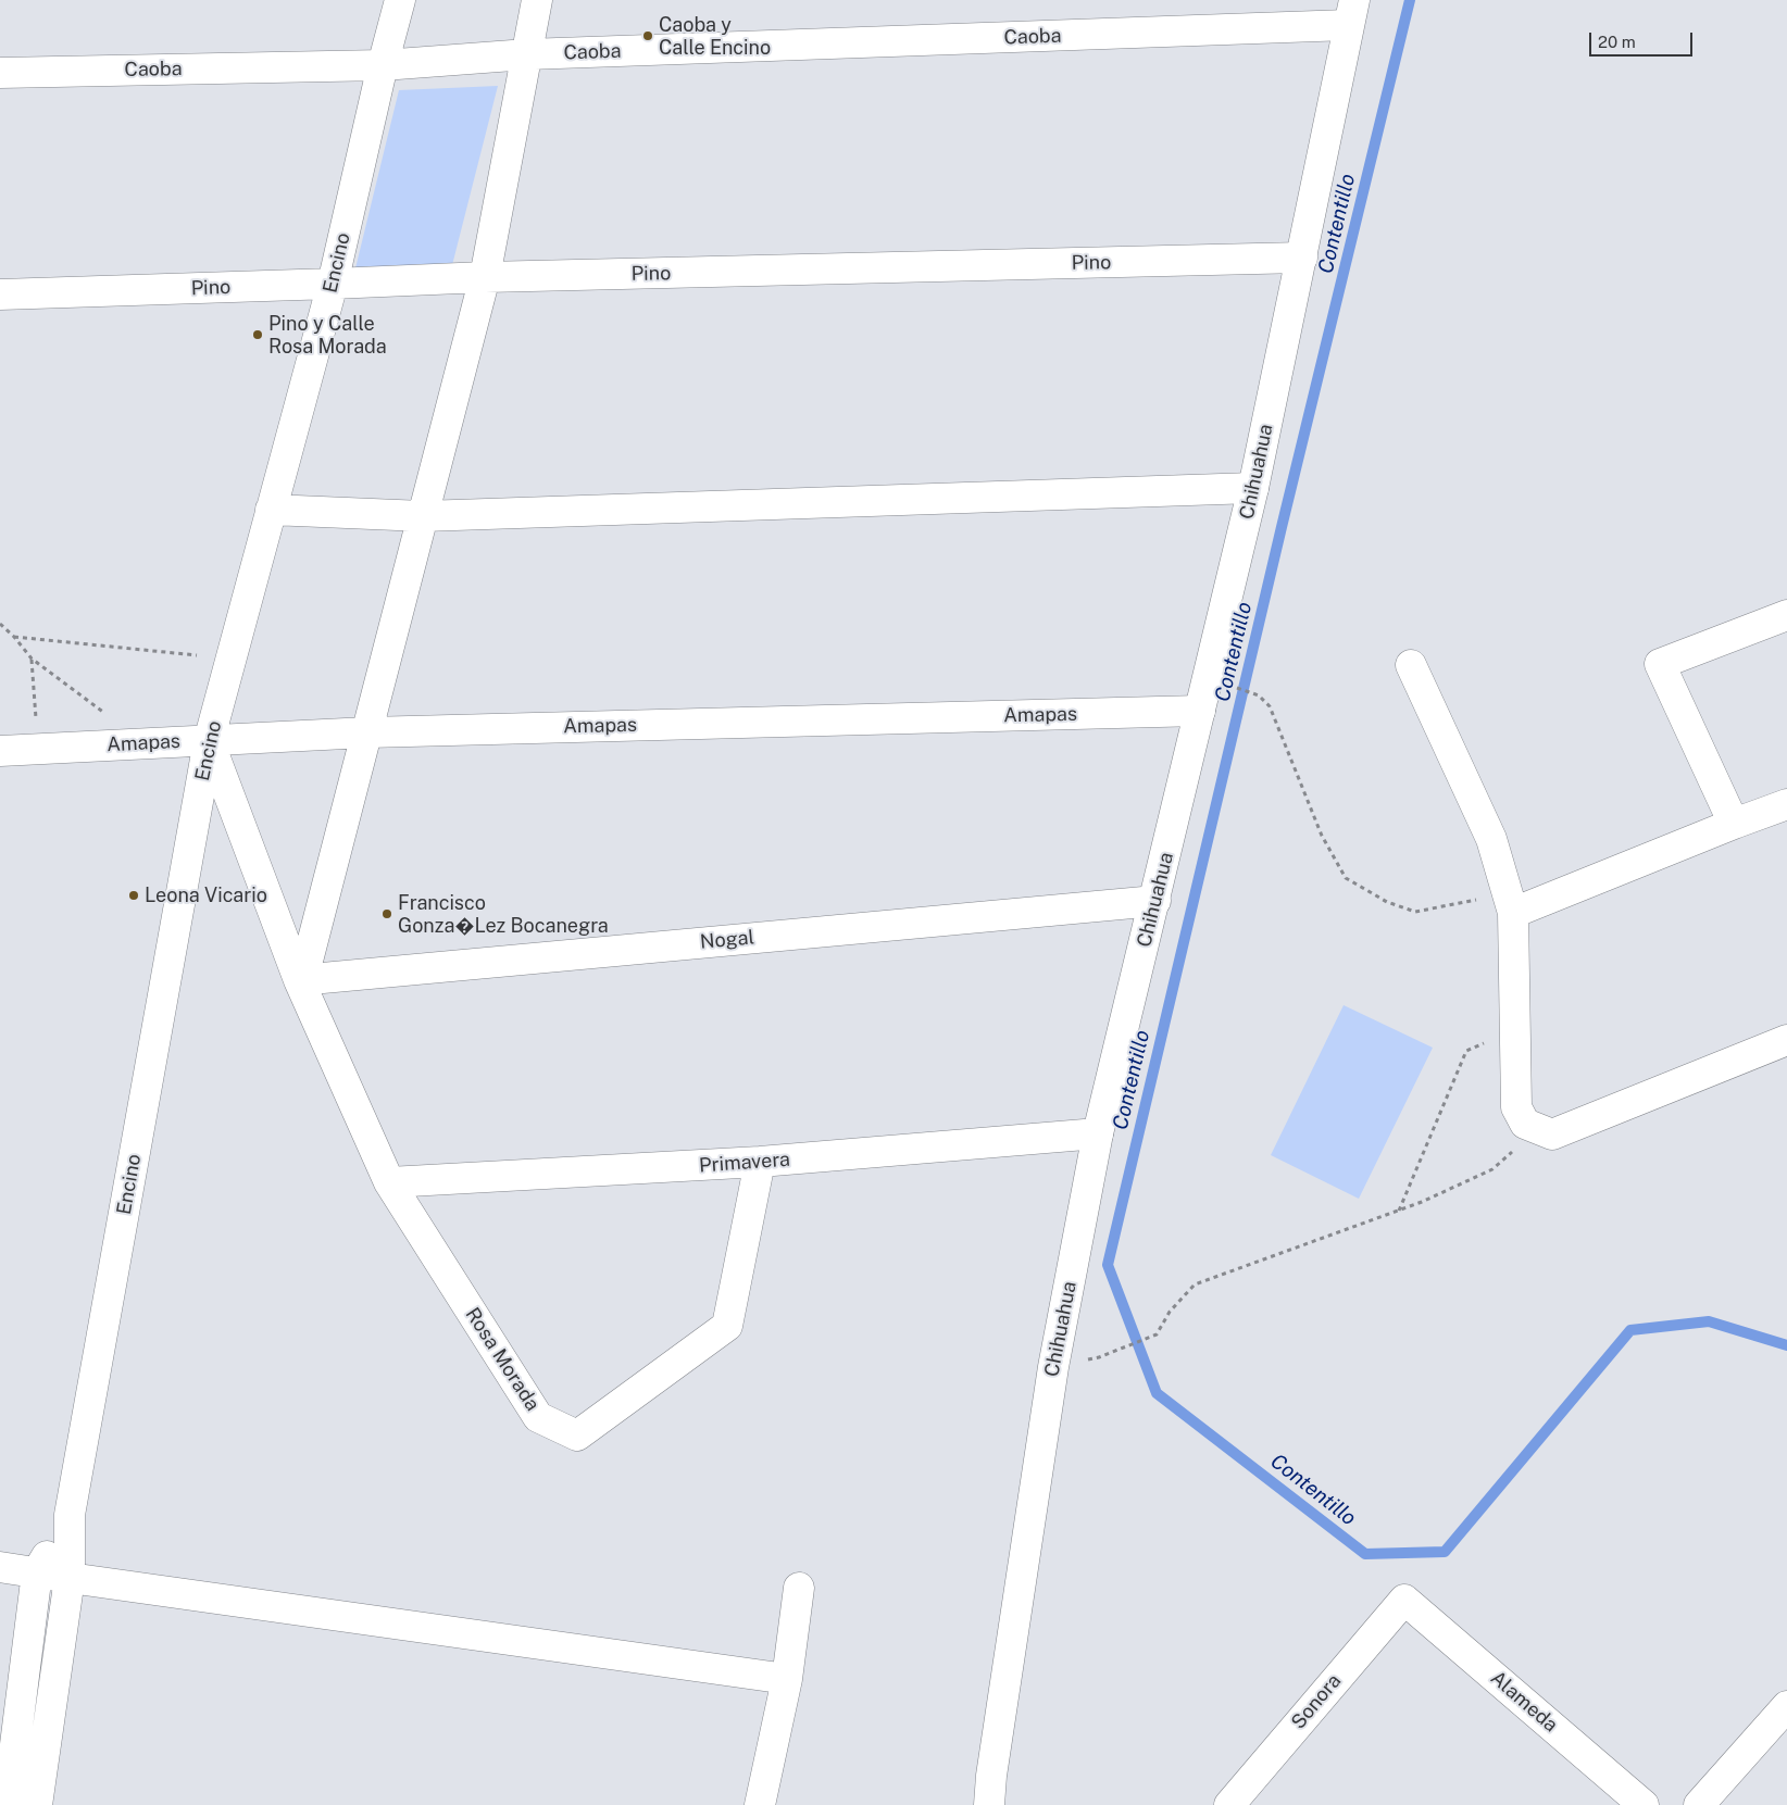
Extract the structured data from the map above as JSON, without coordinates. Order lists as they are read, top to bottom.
{
  "streets": {
    "street": [
      "Caoba",
      "Encino",
      "Pino",
      "Chihuahua",
      "Amapas",
      "Nogal",
      "Primavera",
      "Rosa Morada",
      "Sonora",
      "Alameda"
    ]
  },
  "crossings": [
    ["Caoba", "Encino"],
    ["Caoba", "Chihuahua"],
    ["Encino", "Pino"],
    ["Encino", "Amapas"],
    ["Encino", "Rosa Morada"],
    ["Pino", "Chihuahua"],
    ["Chihuahua", "Amapas"],
    ["Chihuahua", "Nogal"],
    ["Chihuahua", "Primavera"],
    ["Amapas", "Rosa Morada"],
    ["Nogal", "Rosa Morada"],
    ["Primavera", "Rosa Morada"],
    ["Sonora", "Alameda"]
  ],
  "water": ["Contentillo"],
  "places": [
    "Caoba y Calle Encino",
    "Pino y Calle Rosa Morada",
    "Leona Vicario",
    "Francisco Gonza�Lez Bocanegra"
  ],
  "scale_bar": "20 m"
}
